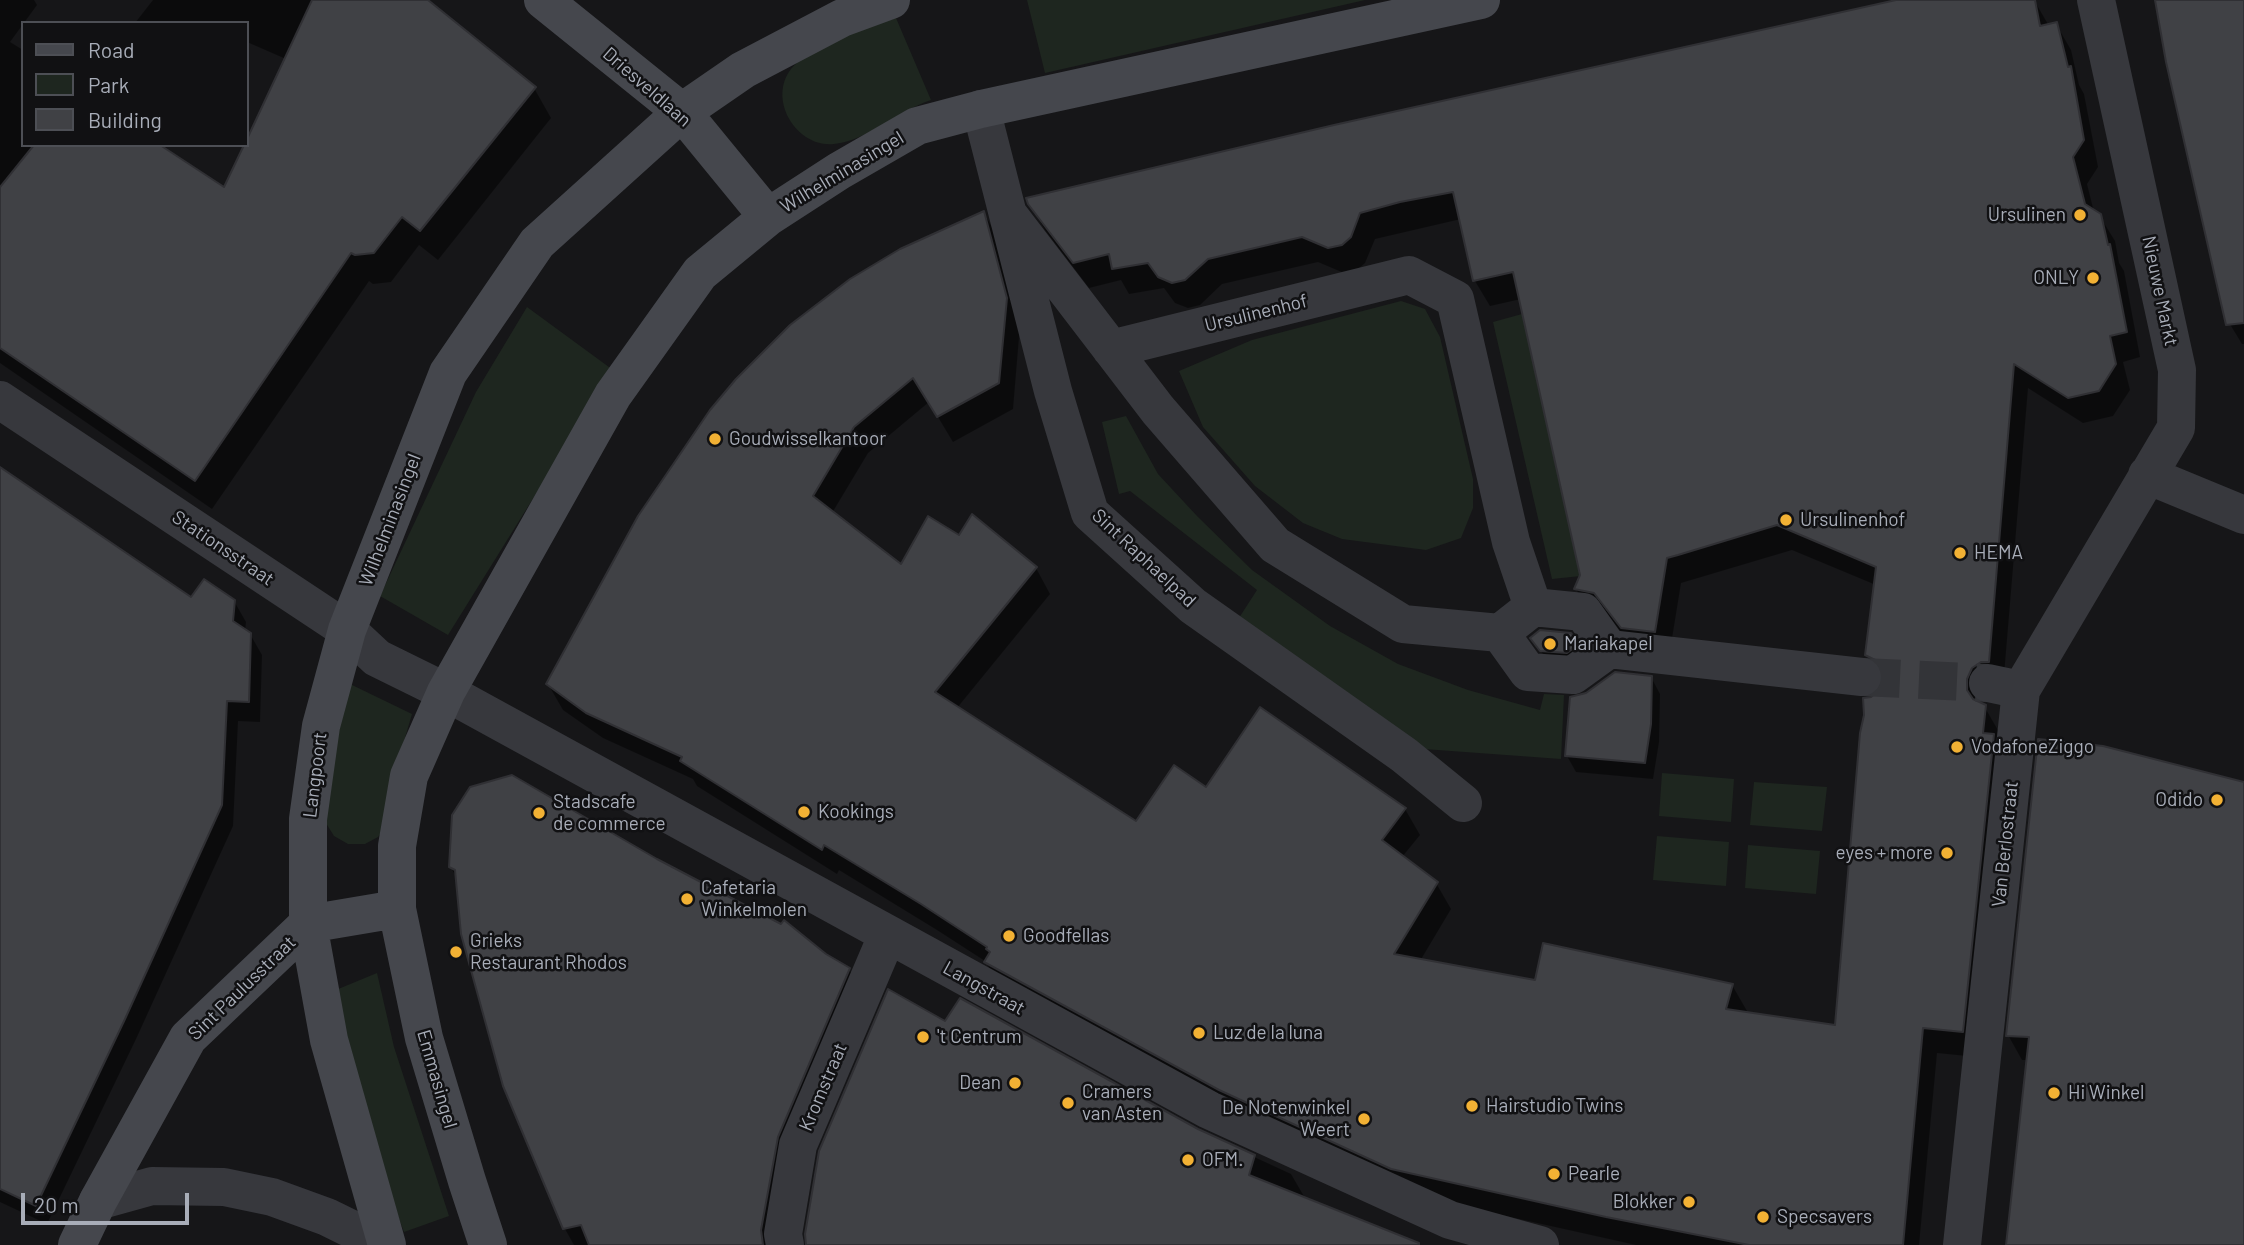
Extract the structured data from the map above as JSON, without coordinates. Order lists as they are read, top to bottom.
{
  "streets": {
    "street": [
      "Driesveldlaan",
      "Wilhelminasingel",
      "Nieuwe Markt",
      "Ursulinenhof",
      "Stationsstraat",
      "Sint Raphaelpad",
      "Langpoort",
      "Van Berlostraat",
      "Sint Paulusstraat",
      "Langstraat",
      "Emmasingel",
      "Kromstraat"
    ]
  },
  "crossings": [
    ["Driesveldlaan", "Wilhelminasingel"],
    ["Wilhelminasingel", "Stationsstraat"],
    ["Wilhelminasingel", "Sint Raphaelpad"],
    ["Wilhelminasingel", "Langpoort"],
    ["Wilhelminasingel", "Langstraat"],
    ["Nieuwe Markt", "Van Berlostraat"],
    ["Stationsstraat", "Langpoort"],
    ["Stationsstraat", "Langstraat"],
    ["Langpoort", "Sint Paulusstraat"],
    ["Sint Paulusstraat", "Emmasingel"],
    ["Langstraat", "Kromstraat"]
  ],
  "places": [
    "Ursulinen",
    "ONLY",
    "Goudwisselkantoor",
    "Ursulinenhof",
    "HEMA",
    "Mariakapel",
    "VodafoneZiggo",
    "Odido",
    "Kookings",
    "Stadscafe de commerce",
    "eyes + more",
    "Cafetaria Winkelmolen",
    "Goodfellas",
    "Grieks Restaurant Rhodos",
    "Luz de la luna",
    "'t Centrum",
    "Dean",
    "Hi Winkel",
    "Cramers van Asten",
    "Hairstudio Twins",
    "De Notenwinkel Weert",
    "OFM.",
    "Pearle",
    "Blokker",
    "Specsavers"
  ],
  "legend": ["Road", "Park", "Building"],
  "scale_bar": "20 m"
}
